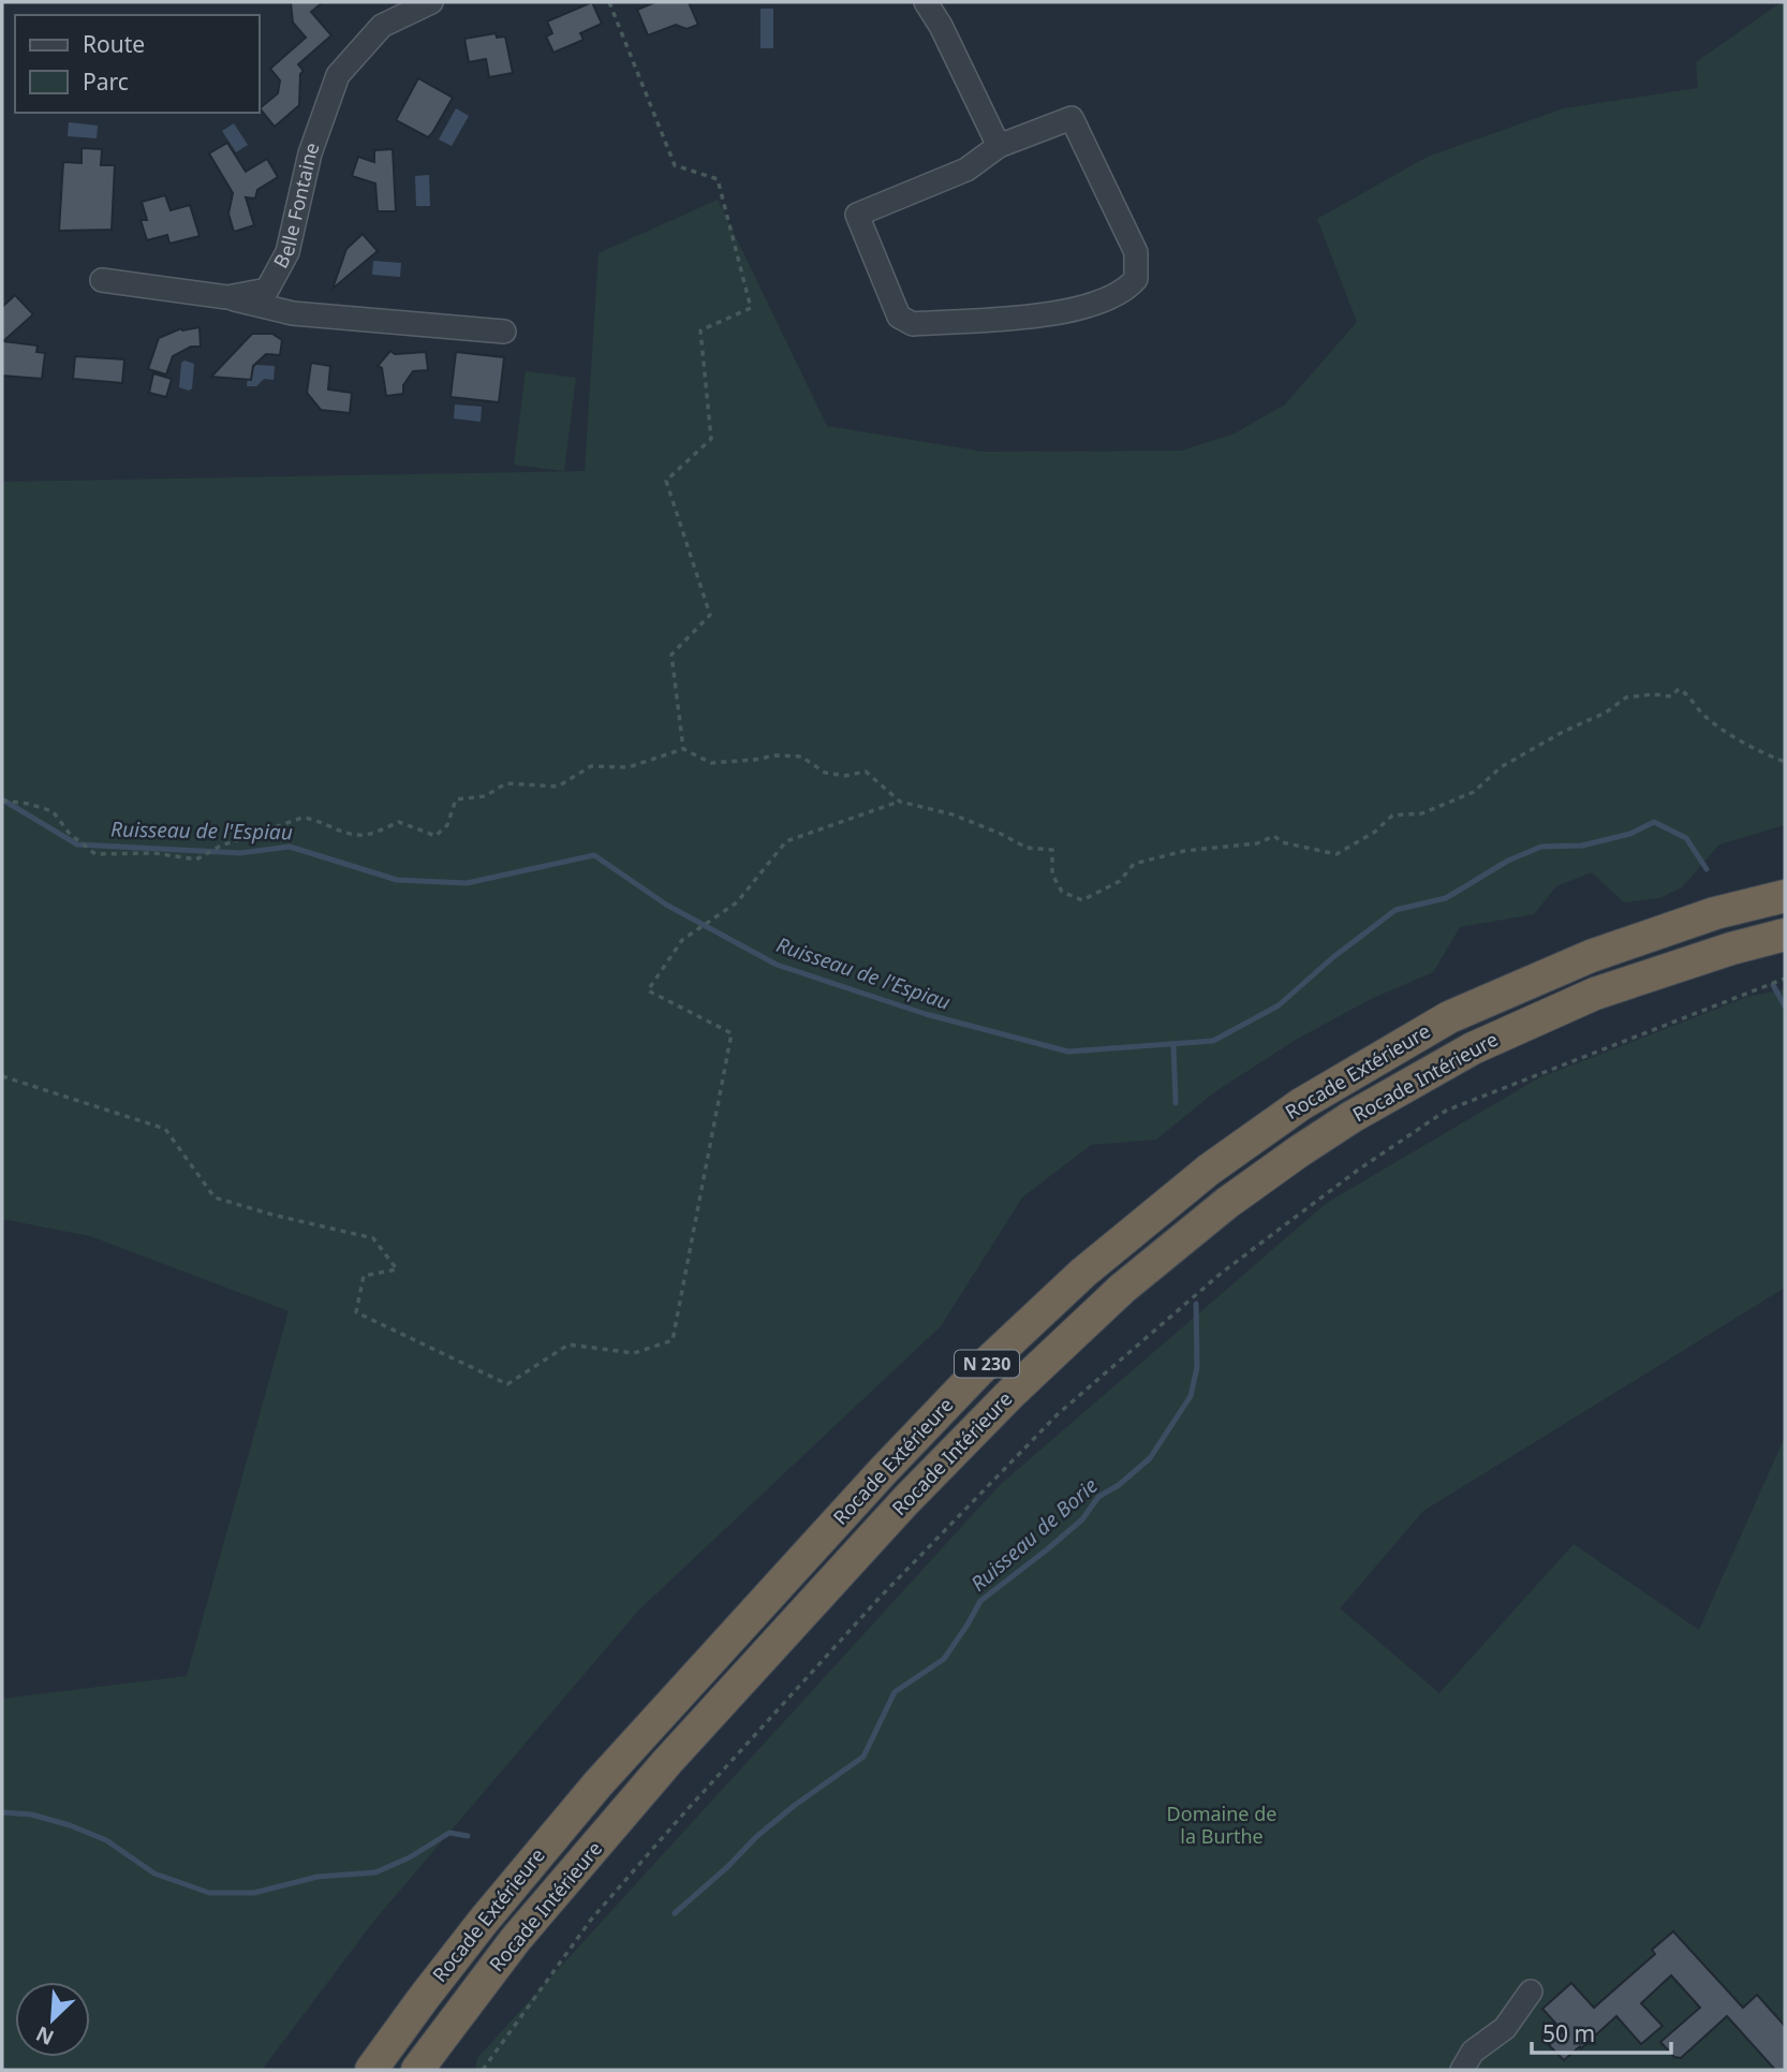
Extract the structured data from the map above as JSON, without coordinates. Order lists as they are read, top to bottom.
{
  "streets": {
    "highway": ["Rocade Extérieure", "Rocade Intérieure", "N 230"],
    "street": ["Belle Fontaine"]
  },
  "water": ["Ruisseau de l'Espiau", "Ruisseau de Borie"],
  "parks": ["Domaine de la Burthe"],
  "legend": ["Route", "Parc"],
  "scale_bar": "50 m",
  "north": "bottom left"
}
